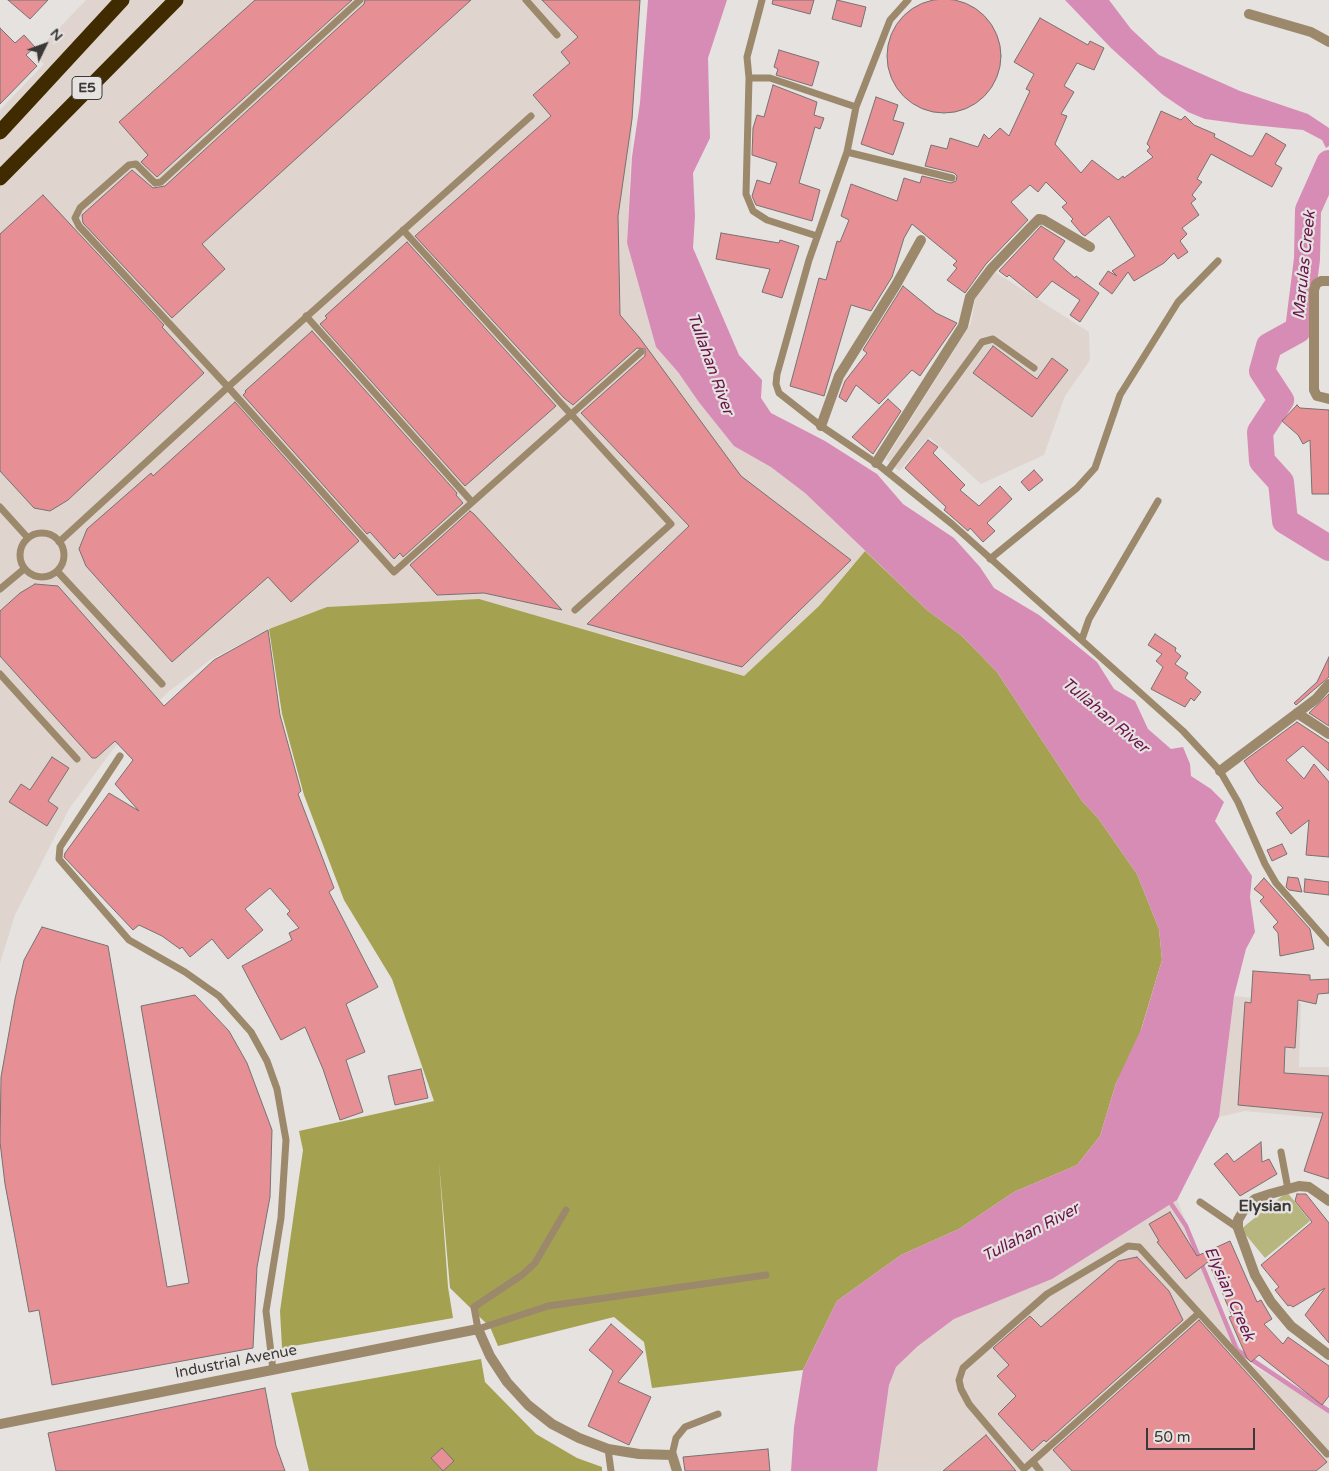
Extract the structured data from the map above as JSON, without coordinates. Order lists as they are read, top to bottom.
{
  "streets": {
    "highway": ["E5"],
    "street": ["Industrial Avenue"]
  },
  "districts": ["Elysian"],
  "water": ["Marulas Creek", "Tullahan River", "Elysian Creek"],
  "scale_bar": "50 m",
  "north": "top right"
}
